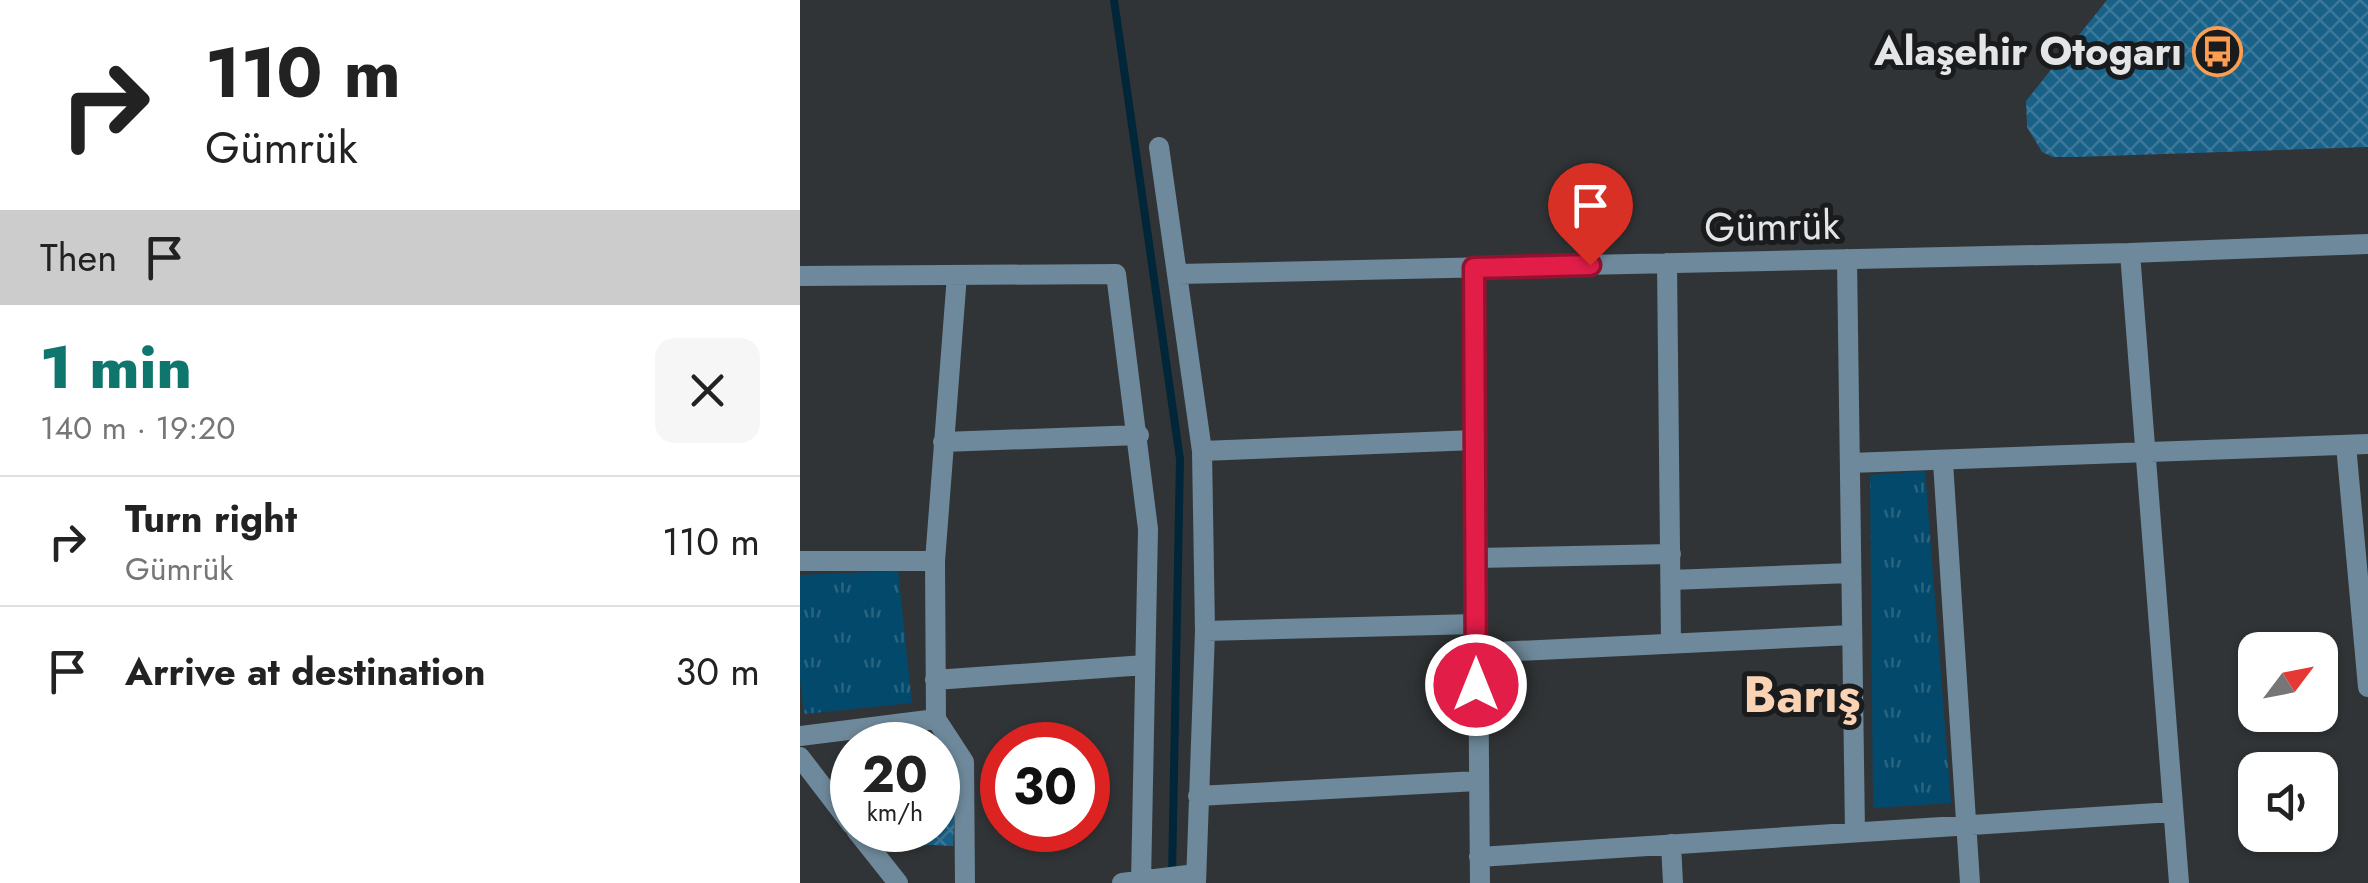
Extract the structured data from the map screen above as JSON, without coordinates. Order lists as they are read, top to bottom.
{
  "streets": {
    "street": ["Gümrük"]
  },
  "districts": ["Barış"],
  "places": {
    "bus stop": ["Alaşehir Otogarı"]
  },
  "north": "top right",
  "page": {
    "turn": ["110 m", "Gümrük"],
    "then": "Then",
    "heading": ["1 min", "140 m · 19:20"],
    "list": [
      {
        "name": "Turn right",
        "note": "Gümrük",
        "value": "110 m"
      },
      {
        "name": "Arrive at destination",
        "value": "30 m"
      }
    ],
    "speed": "20 km/h",
    "limit": "30"
  }
}
